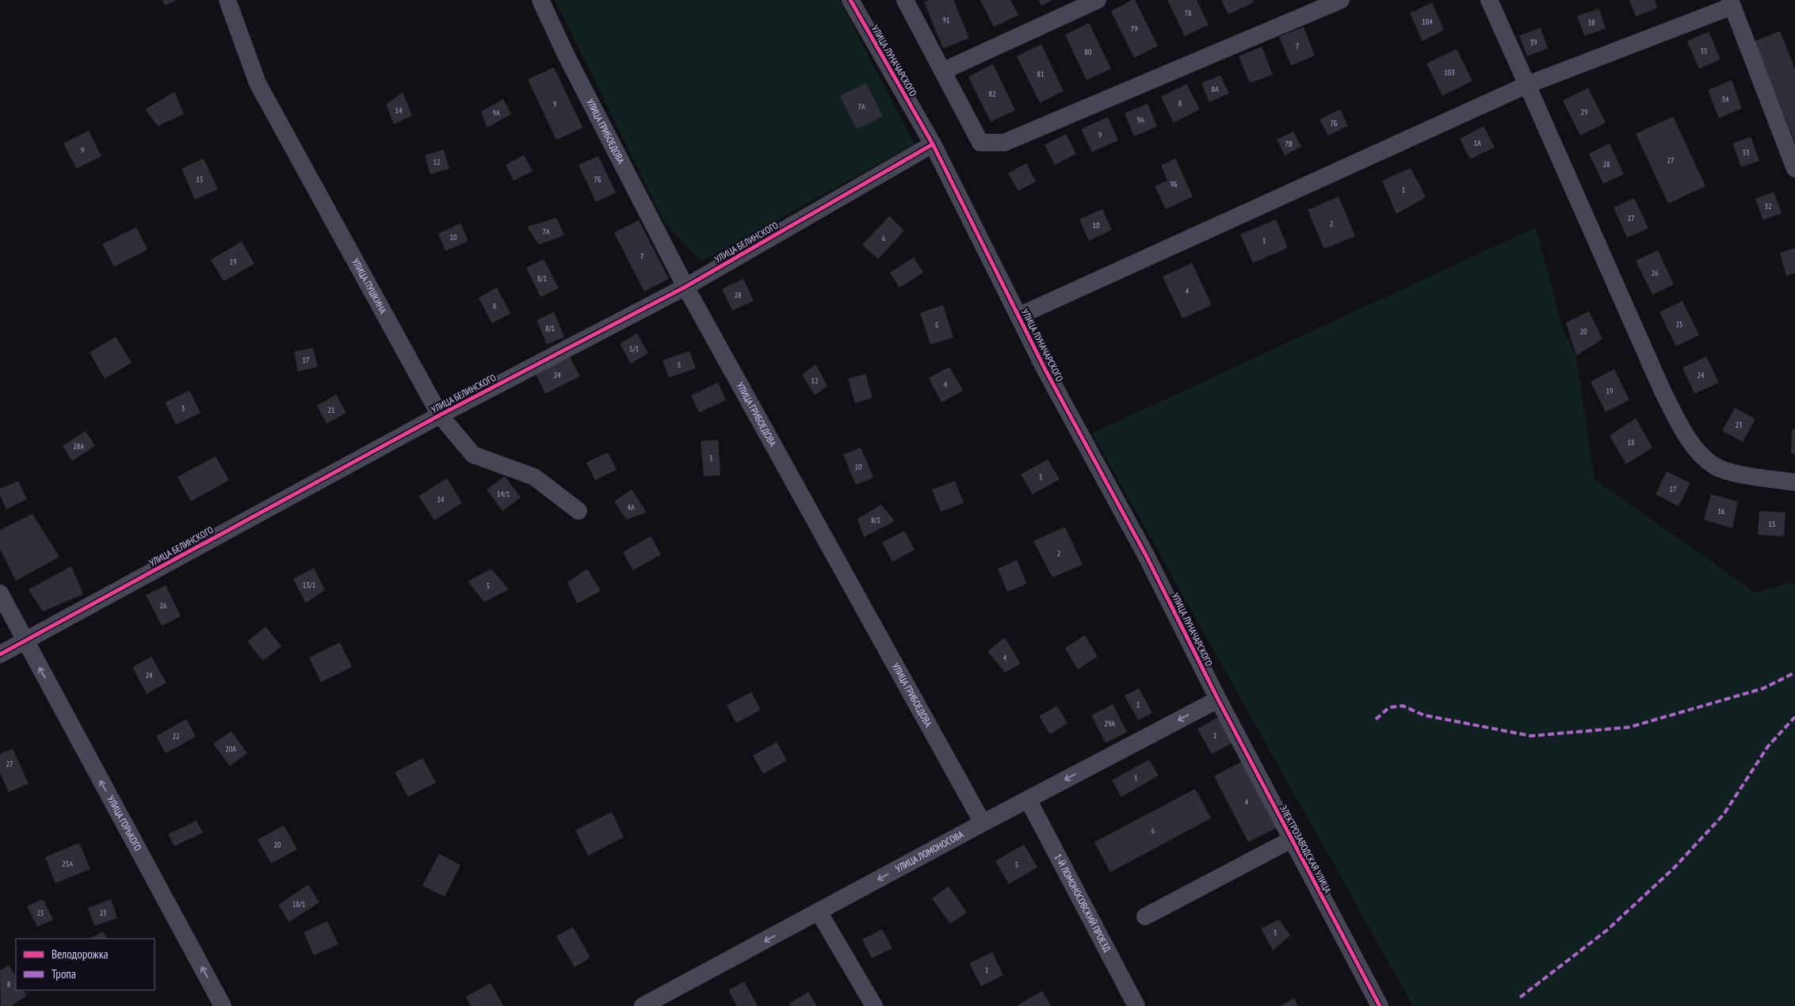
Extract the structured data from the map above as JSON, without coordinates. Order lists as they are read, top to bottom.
{
  "streets": {
    "street": [
      "УЛИЦА ЛУНАЧАРСКОГО",
      "УЛИЦА ГРИБОЕДОВА",
      "УЛИЦА БЕЛИНСКОГО",
      "УЛИЦА ПУШКИНА",
      "УЛИЦА ГОРЬКОГО",
      "ЭЛЕКТРОЗАВОДСКАЯ УЛИЦА",
      "УЛИЦА ЛОМОНОСОВА",
      "1-Й ЛОМОНОСОВСКИЙ ПРОЕЗД"
    ]
  },
  "crossings": [
    ["УЛИЦА ЛУНАЧАРСКОГО", "УЛИЦА БЕЛИНСКОГО"],
    ["УЛИЦА ЛУНАЧАРСКОГО", "ЭЛЕКТРОЗАВОДСКАЯ УЛИЦА"],
    ["УЛИЦА ЛУНАЧАРСКОГО", "УЛИЦА ЛОМОНОСОВА"],
    ["УЛИЦА ГРИБОЕДОВА", "УЛИЦА БЕЛИНСКОГО"],
    ["УЛИЦА ГРИБОЕДОВА", "УЛИЦА ЛОМОНОСОВА"],
    ["УЛИЦА БЕЛИНСКОГО", "УЛИЦА ПУШКИНА"],
    ["УЛИЦА БЕЛИНСКОГО", "УЛИЦА ГОРЬКОГО"],
    ["ЭЛЕКТРОЗАВОДСКАЯ УЛИЦА", "УЛИЦА ЛОМОНОСОВА"],
    ["УЛИЦА ЛОМОНОСОВА", "1-Й ЛОМОНОСОВСКИЙ ПРОЕЗД"]
  ],
  "one_way": ["УЛИЦА ГОРЬКОГО", "УЛИЦА ЛОМОНОСОВА"],
  "house_numbers": [
    "78",
    "91",
    "104",
    "38",
    "79",
    "39",
    "7",
    "35",
    "80",
    "103",
    "81",
    "8А",
    "82",
    "34",
    "8",
    "9",
    "7А",
    "14",
    "29",
    "9А",
    "9А",
    "7Б",
    "9",
    "1А",
    "7В",
    "9",
    "33",
    "27",
    "12",
    "28",
    "15",
    "7Б",
    "9Б",
    "1",
    "32",
    "27",
    "2",
    "10",
    "7А",
    "10",
    "6",
    "3",
    "7",
    "19",
    "26",
    "8/1",
    "4",
    "28",
    "8",
    "25",
    "5",
    "8/1",
    "20",
    "5/3",
    "17",
    "5",
    "24",
    "24",
    "12",
    "4",
    "19",
    "3",
    "21",
    "23",
    "18",
    "28А",
    "3",
    "10",
    "3",
    "17",
    "14/1",
    "14",
    "4А",
    "16",
    "8/1",
    "15",
    "2",
    "13/1",
    "5",
    "26",
    "4",
    "24",
    "1",
    "29А",
    "1",
    "22",
    "20А",
    "27",
    "3",
    "4",
    "6",
    "20",
    "25А",
    "5",
    "18/1",
    "25",
    "23",
    "3",
    "1",
    "8"
  ],
  "legend": ["Велодорожка", "Тропа"]
}
